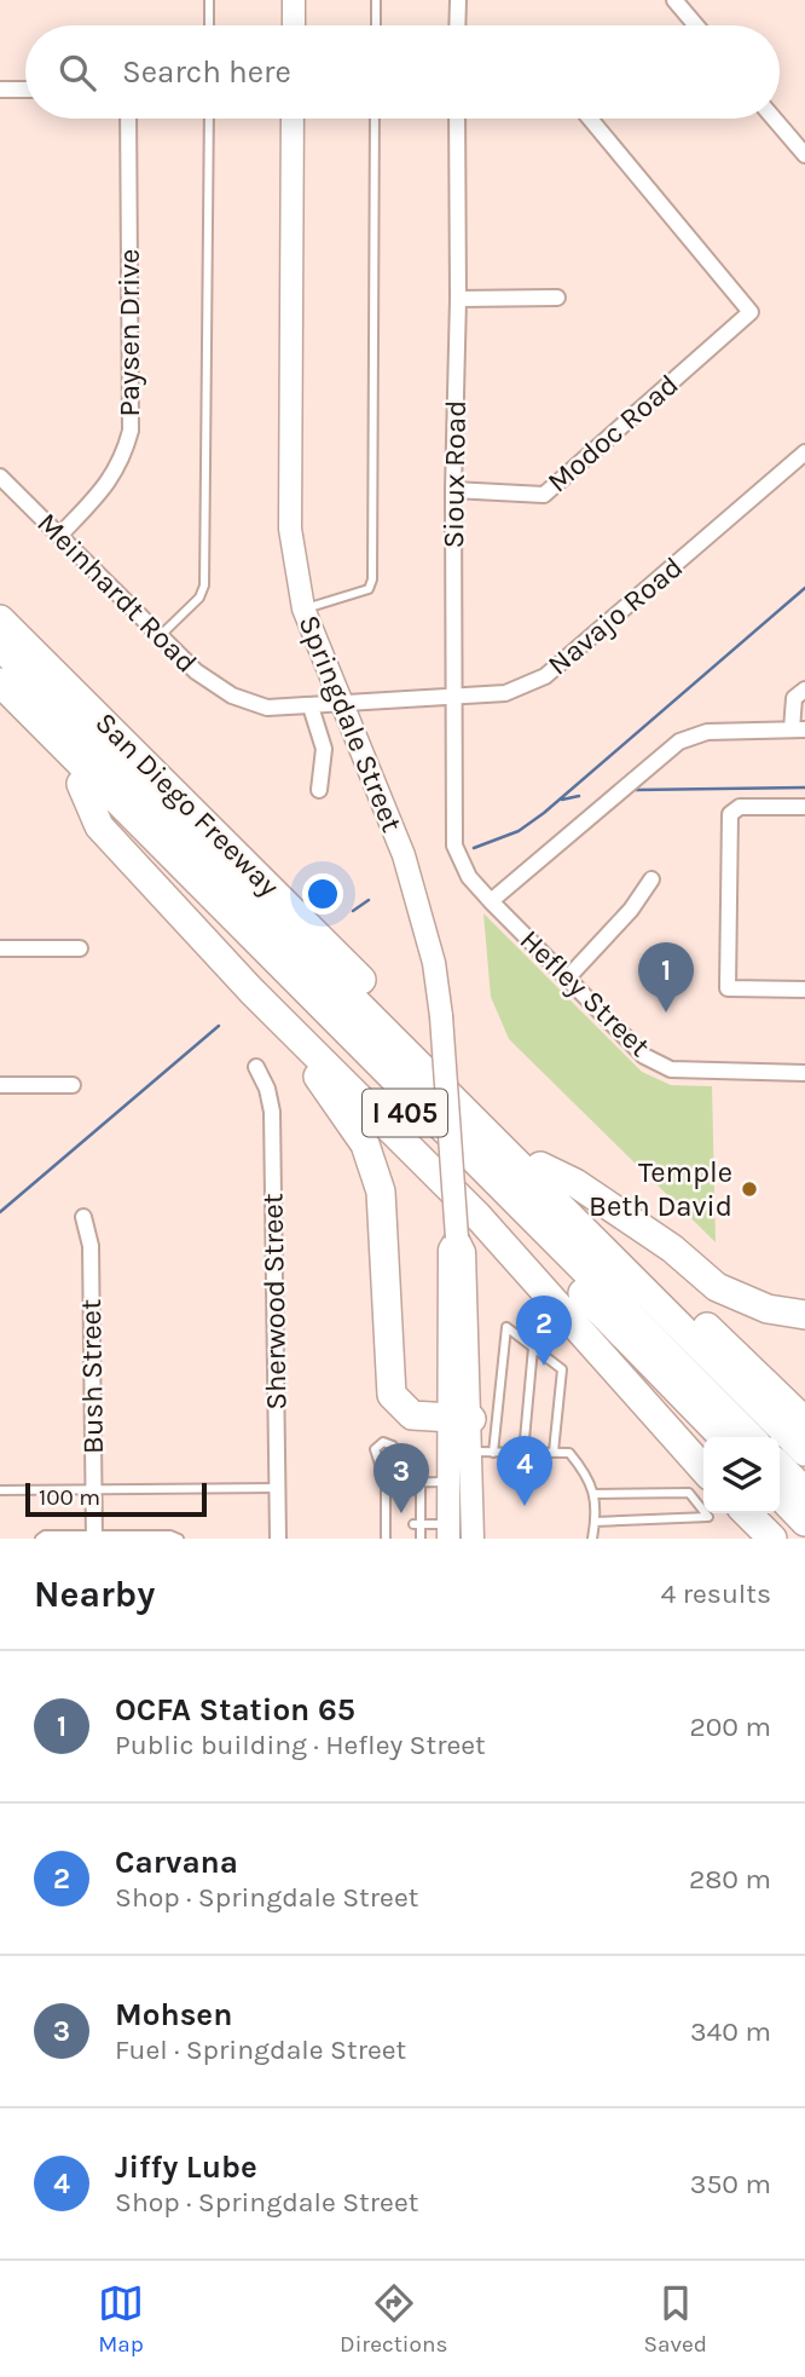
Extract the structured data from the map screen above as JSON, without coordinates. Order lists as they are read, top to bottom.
{
  "streets": {
    "highway": ["San Diego Freeway", "I 405"],
    "main road": ["Springdale Street"],
    "street": [
      "Paysen Drive",
      "Modoc Road",
      "Sioux Road",
      "Meinhardt Road",
      "Navajo Road",
      "Hefley Street",
      "Sherwood Street",
      "Bush Street"
    ]
  },
  "crossings": [
    ["Paysen Drive", "Meinhardt Road"],
    ["Modoc Road", "Sioux Road"],
    ["Sioux Road", "Navajo Road"],
    ["Sioux Road", "Hefley Street"],
    ["Meinhardt Road", "Navajo Road"],
    ["Meinhardt Road", "Springdale Street"],
    ["Navajo Road", "Springdale Street"]
  ],
  "places": ["Temple Beth David"],
  "scale_bar": "100 m",
  "page": {
    "search": "Search here",
    "pins": [
      "1",
      "2",
      "4",
      "3"
    ],
    "scale": "100 m",
    "heading": ["Nearby", "4 results"],
    "list": [
      {
        "mark": "1",
        "name": "OCFA Station 65",
        "note": "Public building · Hefley Street",
        "value": "200 m"
      },
      {
        "mark": "2",
        "name": "Carvana",
        "note": "Shop · Springdale Street",
        "value": "280 m"
      },
      {
        "mark": "3",
        "name": "Mohsen",
        "note": "Fuel · Springdale Street",
        "value": "340 m"
      },
      {
        "mark": "4",
        "name": "Jiffy Lube",
        "note": "Shop · Springdale Street",
        "value": "350 m"
      }
    ],
    "nav": ["Map", "Directions", "Saved"]
  }
}
